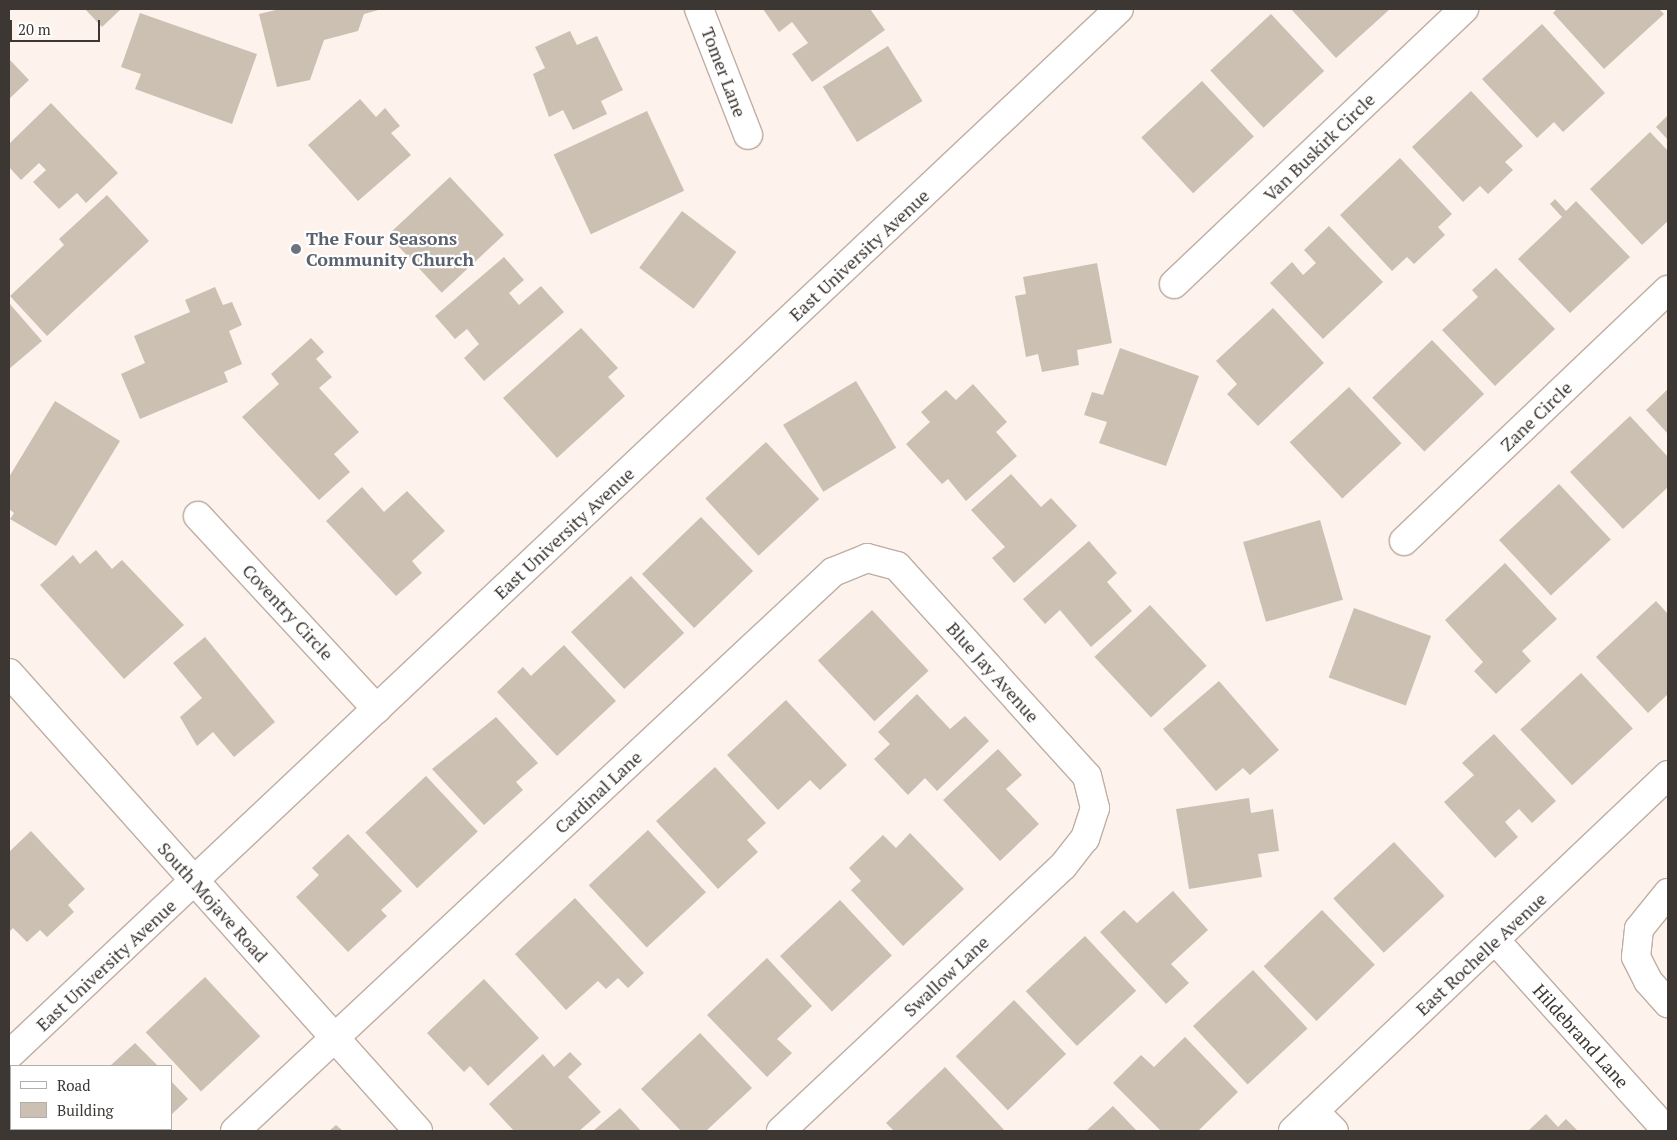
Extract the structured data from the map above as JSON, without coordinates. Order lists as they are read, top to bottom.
{
  "streets": {
    "street": [
      "Tomer Lane",
      "Van Buskirk Circle",
      "East University Avenue",
      "Zane Circle",
      "Coventry Circle",
      "Blue Jay Avenue",
      "Cardinal Lane",
      "South Mojave Road",
      "East Rochelle Avenue",
      "Swallow Lane",
      "Hildebrand Lane"
    ]
  },
  "crossings": [
    ["East University Avenue", "Coventry Circle"],
    ["East University Avenue", "South Mojave Road"],
    ["Blue Jay Avenue", "Cardinal Lane"],
    ["Blue Jay Avenue", "Swallow Lane"],
    ["Cardinal Lane", "South Mojave Road"],
    ["East Rochelle Avenue", "Hildebrand Lane"]
  ],
  "places": ["The Four Seasons Community Church"],
  "legend": ["Road", "Building"],
  "scale_bar": "20 m"
}
